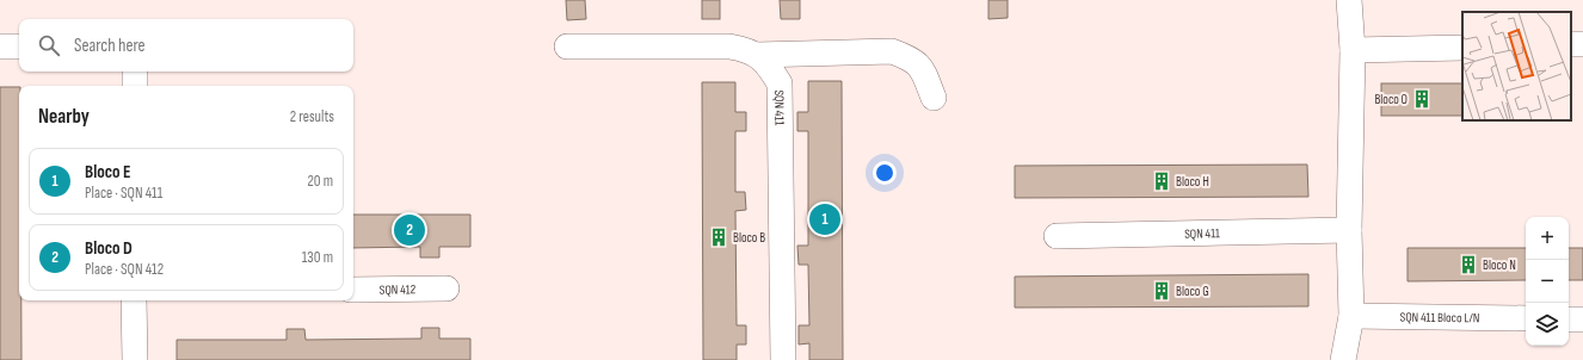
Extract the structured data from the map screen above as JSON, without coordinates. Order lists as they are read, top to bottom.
{
  "streets": {
    "street": ["SQN 411", "SQN 412", "SQN 411 Bloco L/N"]
  },
  "places": {
    "building": [
      "Bloco O",
      "Bloco H",
      "Bloco B",
      "Bloco N",
      "Bloco G"
    ]
  },
  "page": {
    "search": "Search here",
    "heading": ["Nearby", "2 results"],
    "list": [
      {
        "mark": "1",
        "name": "Bloco E",
        "note": "Place · SQN 411",
        "value": "20 m"
      },
      {
        "mark": "2",
        "name": "Bloco D",
        "note": "Place · SQN 412",
        "value": "130 m"
      }
    ],
    "pins": ["1", "2"],
    "map_buttons": ["+", "−"]
  }
}
